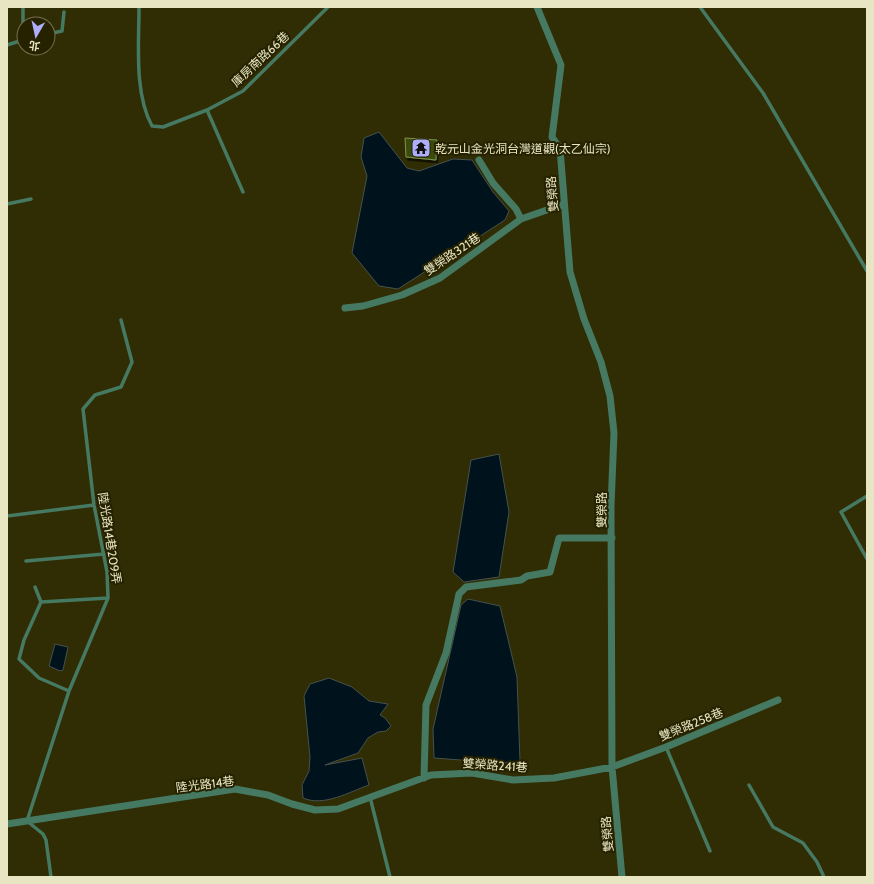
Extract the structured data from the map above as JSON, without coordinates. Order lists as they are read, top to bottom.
{
  "streets": {
    "street": [
      "雙榮路",
      "雙榮路321巷",
      "雙榮路258巷",
      "雙榮路241巷",
      "陸光路14巷"
    ],
    "lane": ["庫房南路66巷", "陸光路14巷209弄"]
  },
  "crossings": [
    ["雙榮路", "雙榮路321巷"],
    ["雙榮路", "雙榮路258巷"],
    ["雙榮路", "雙榮路241巷"],
    ["陸光路14巷209弄", "陸光路14巷"],
    ["雙榮路258巷", "雙榮路241巷"],
    ["雙榮路241巷", "陸光路14巷"]
  ],
  "places": {
    "temple": ["乾元山金光洞台灣道觀(太乙仙宗)"]
  },
  "north": "bottom"
}
